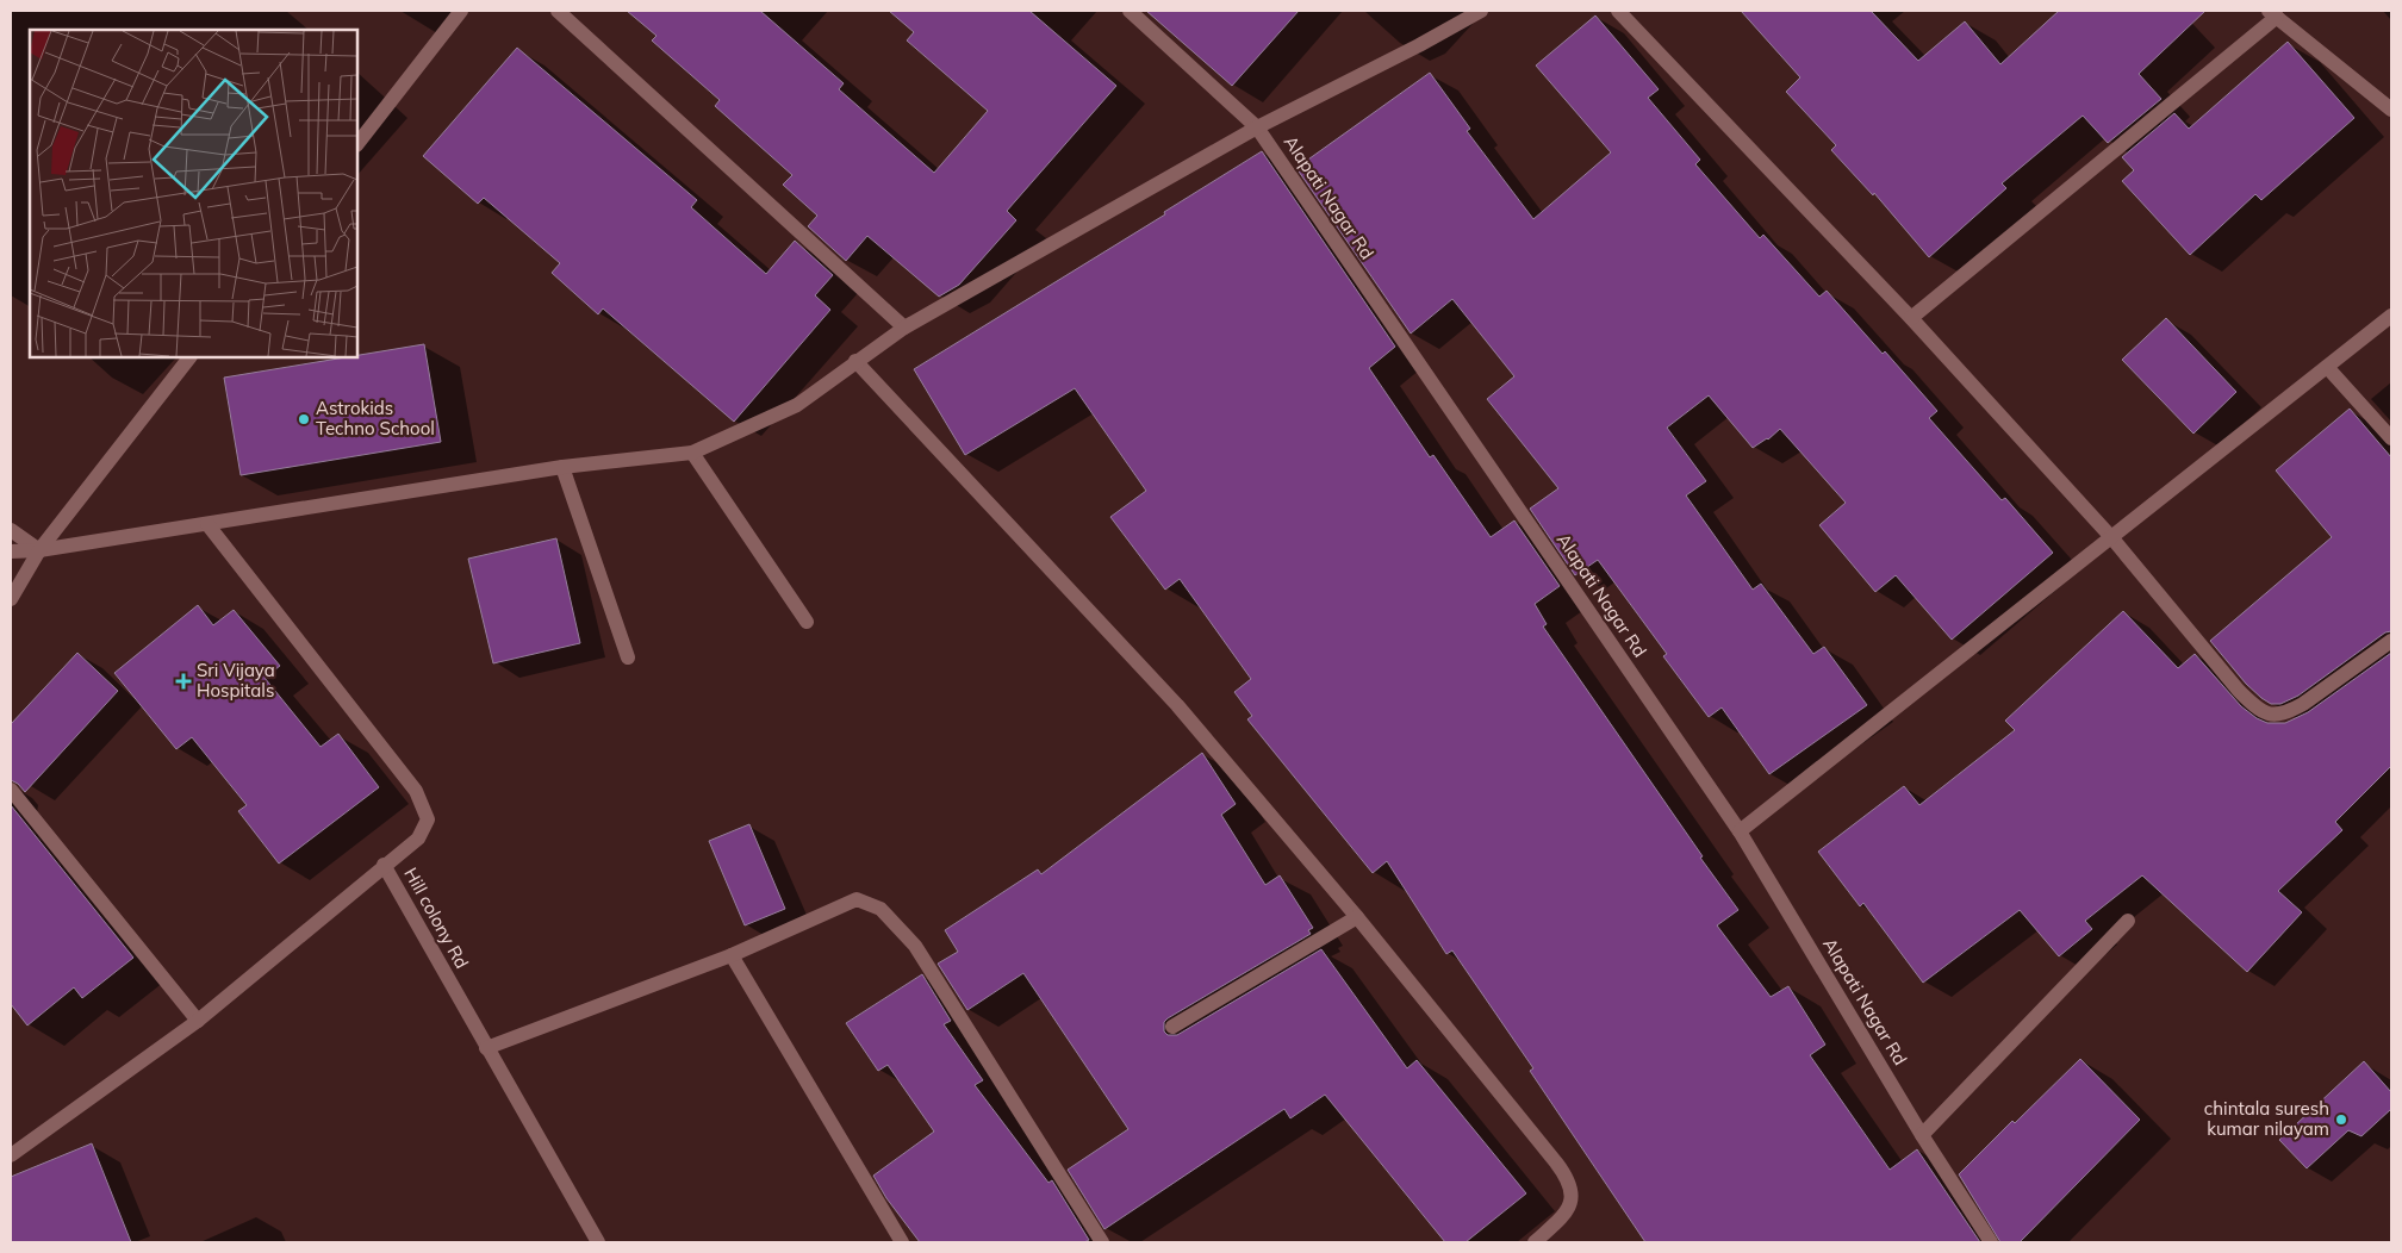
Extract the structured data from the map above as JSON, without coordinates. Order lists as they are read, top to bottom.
{
  "streets": {
    "street": ["Alapati Nagar Rd", "Hill colony Rd"]
  },
  "places": {
    "other": ["Astrokids Techno School", "chintala suresh kumar nilayam"],
    "health": ["Sri Vijaya Hospitals"]
  }
}
